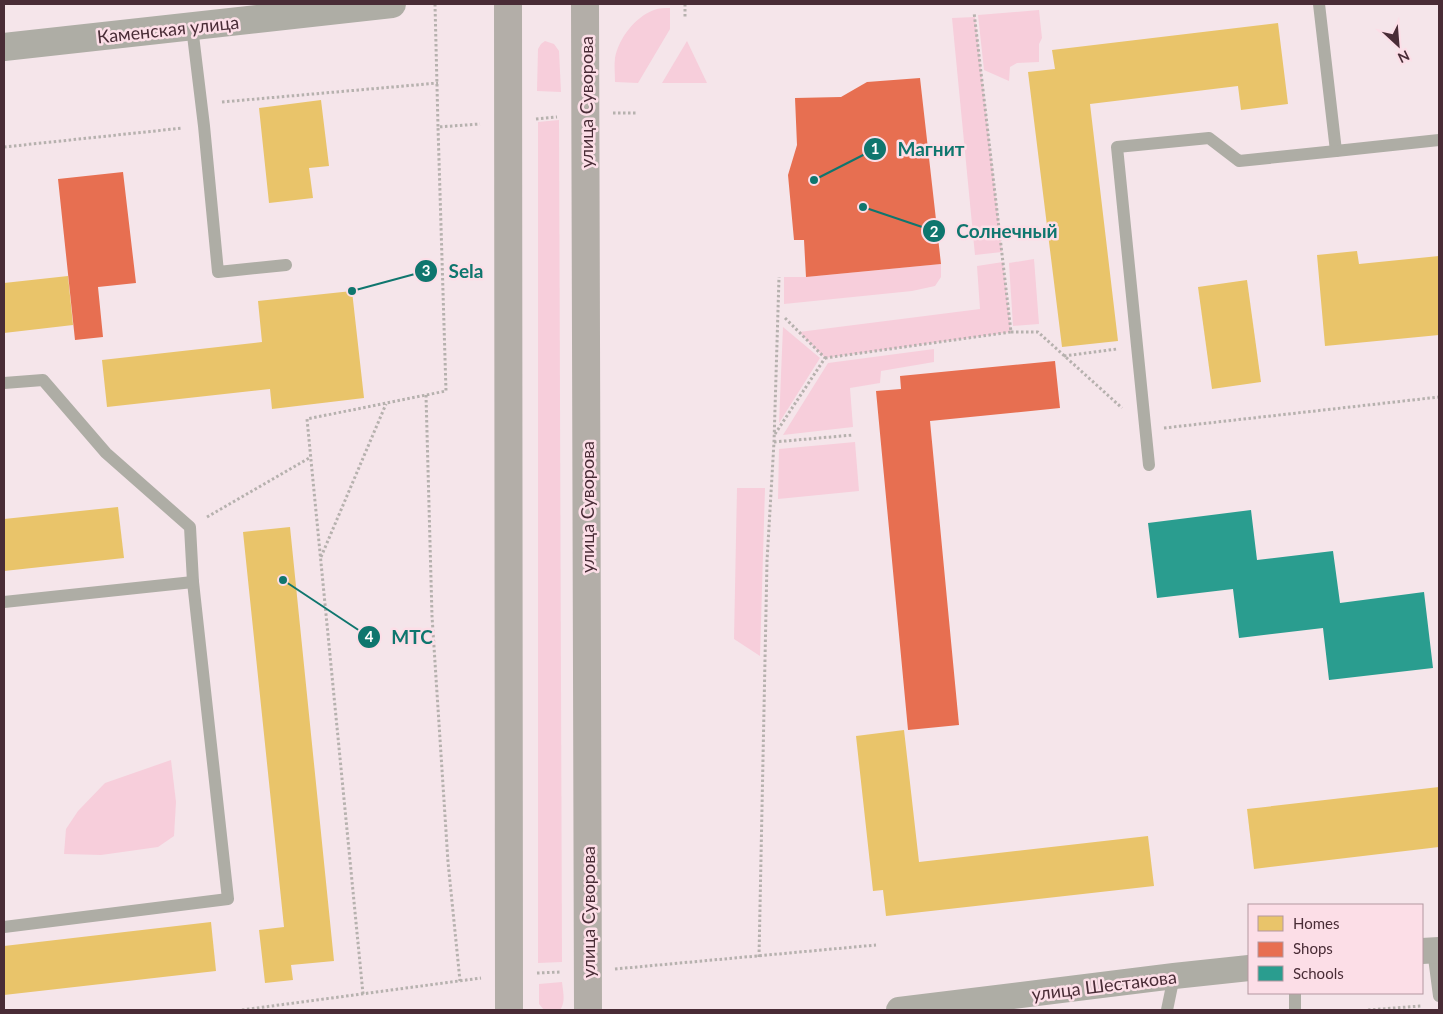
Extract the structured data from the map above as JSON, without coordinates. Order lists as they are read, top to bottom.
{
  "streets": {
    "main road": ["улица Суворова"],
    "street": ["Каменская улица", "улица Шестакова"]
  },
  "places": [
    "Магнит",
    "Солнечный",
    "Sela",
    "МТС"
  ],
  "legend": ["Homes", "Shops", "Schools"],
  "north": "bottom right"
}
